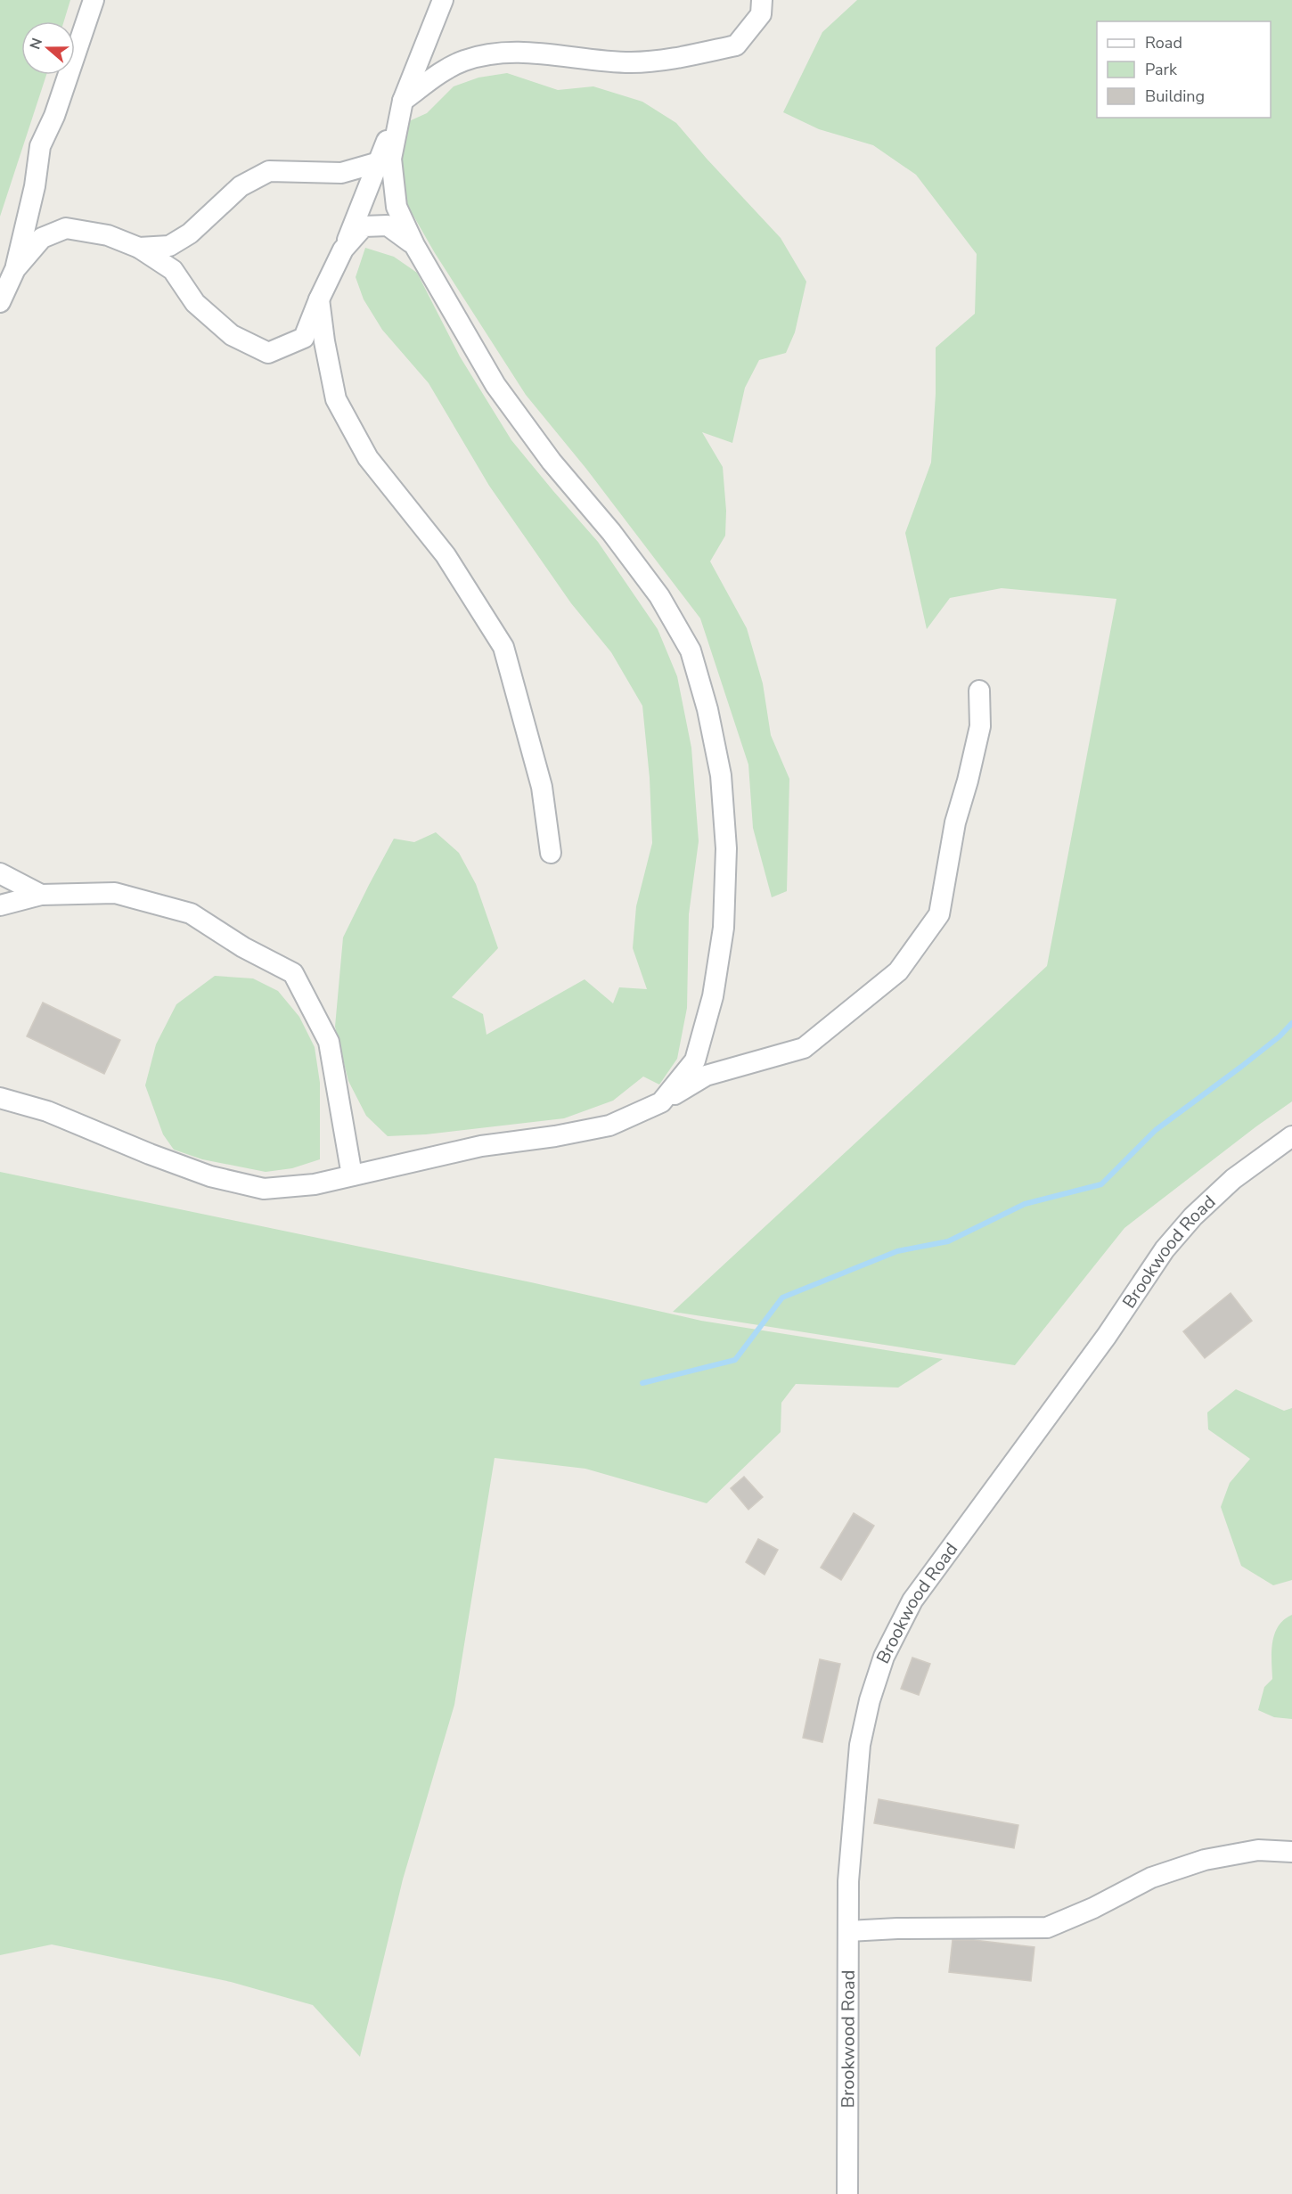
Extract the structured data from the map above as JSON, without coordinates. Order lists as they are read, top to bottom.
{
  "streets": {
    "street": ["Brookwood Road"]
  },
  "legend": ["Road", "Park", "Building"],
  "north": "left"
}
